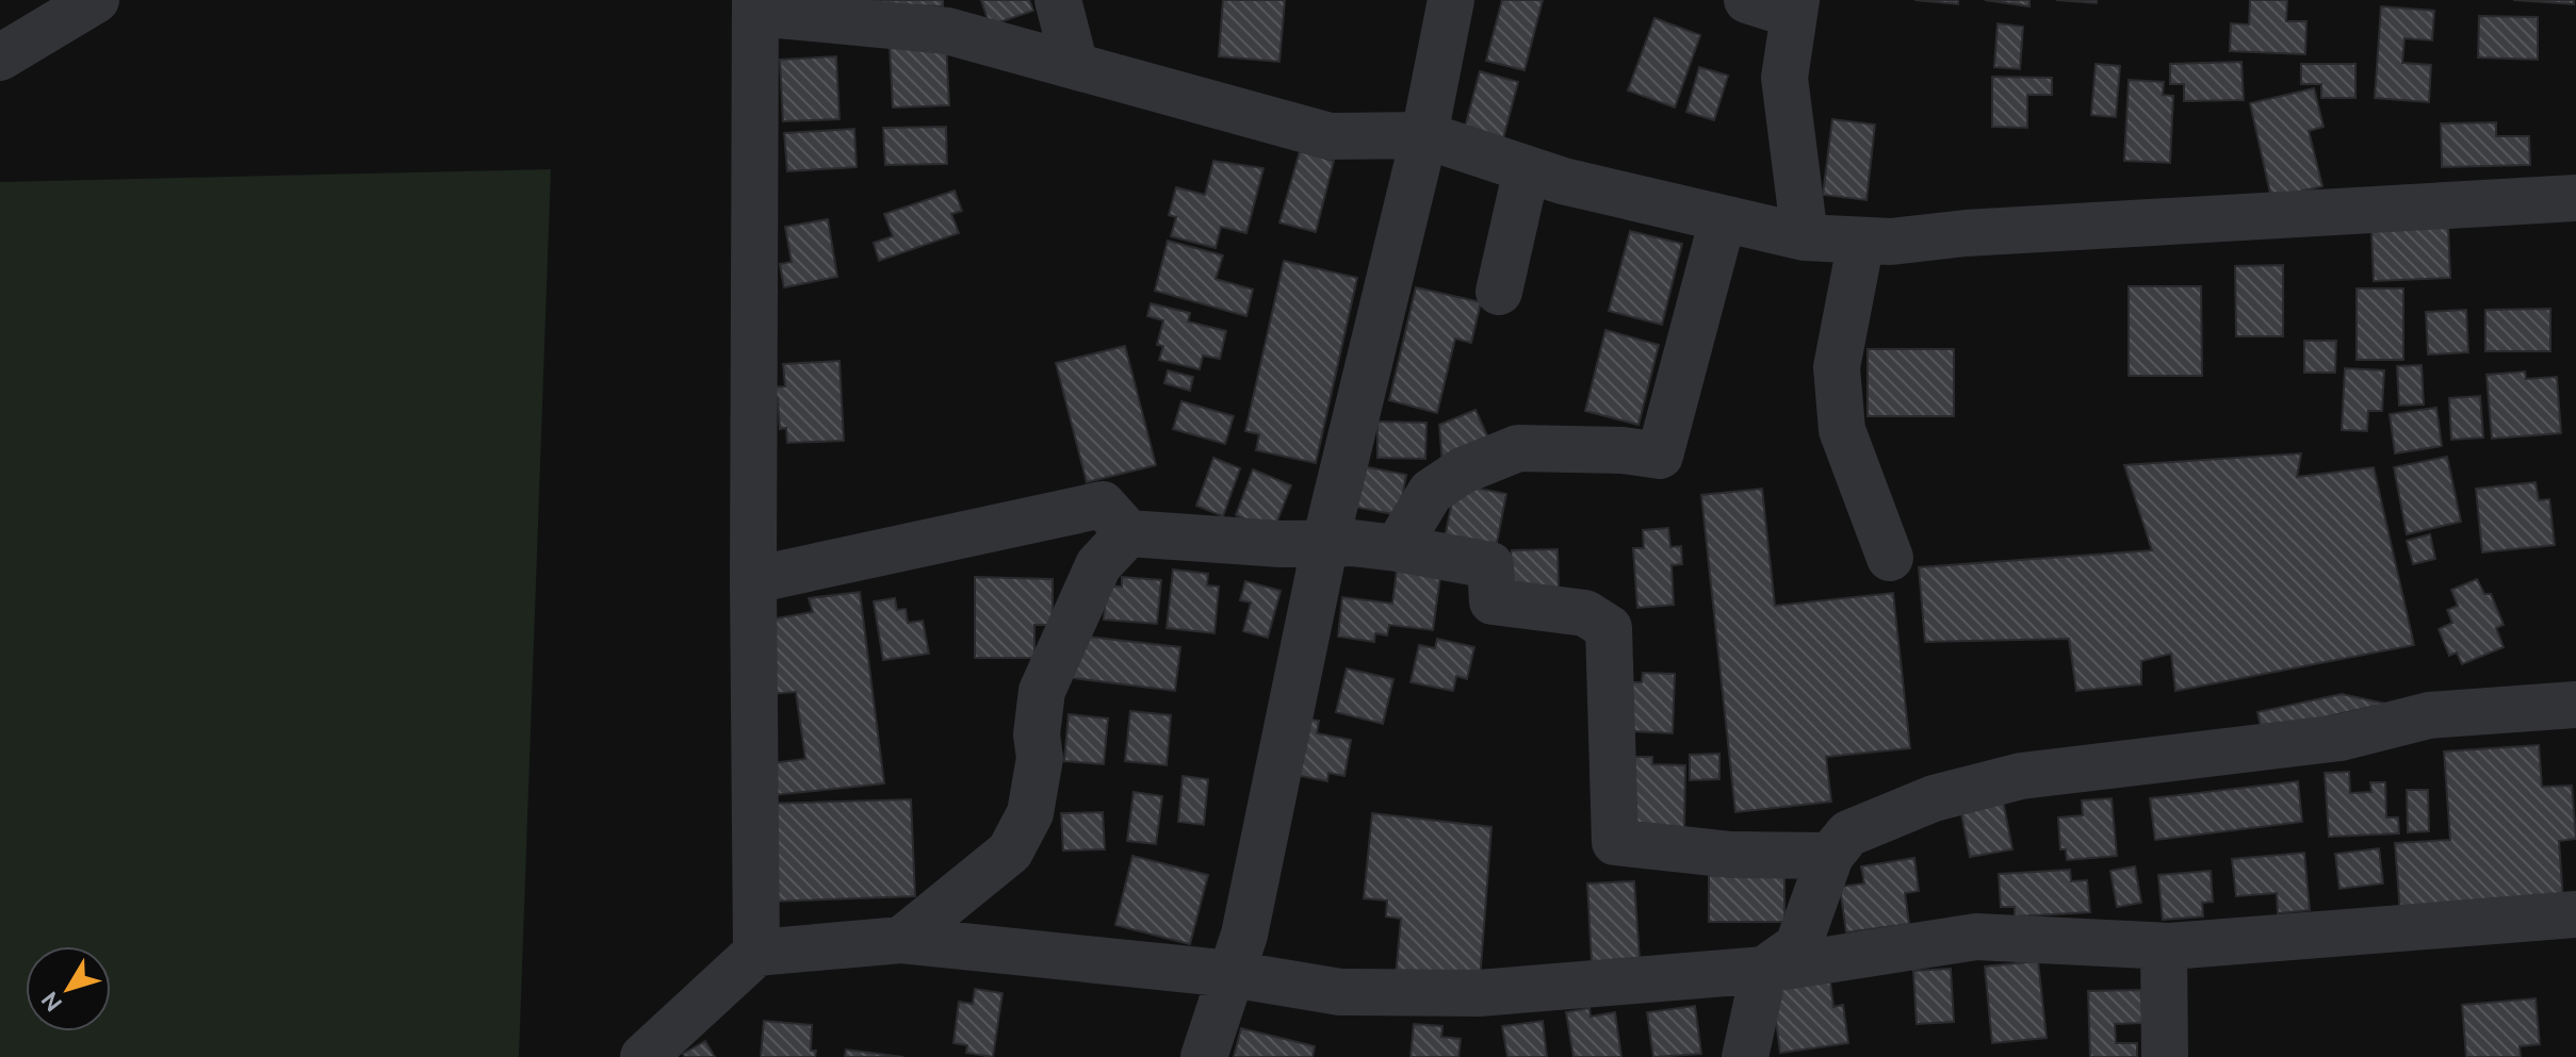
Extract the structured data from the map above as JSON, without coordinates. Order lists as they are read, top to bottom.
{
  "north": "bottom left"
}
